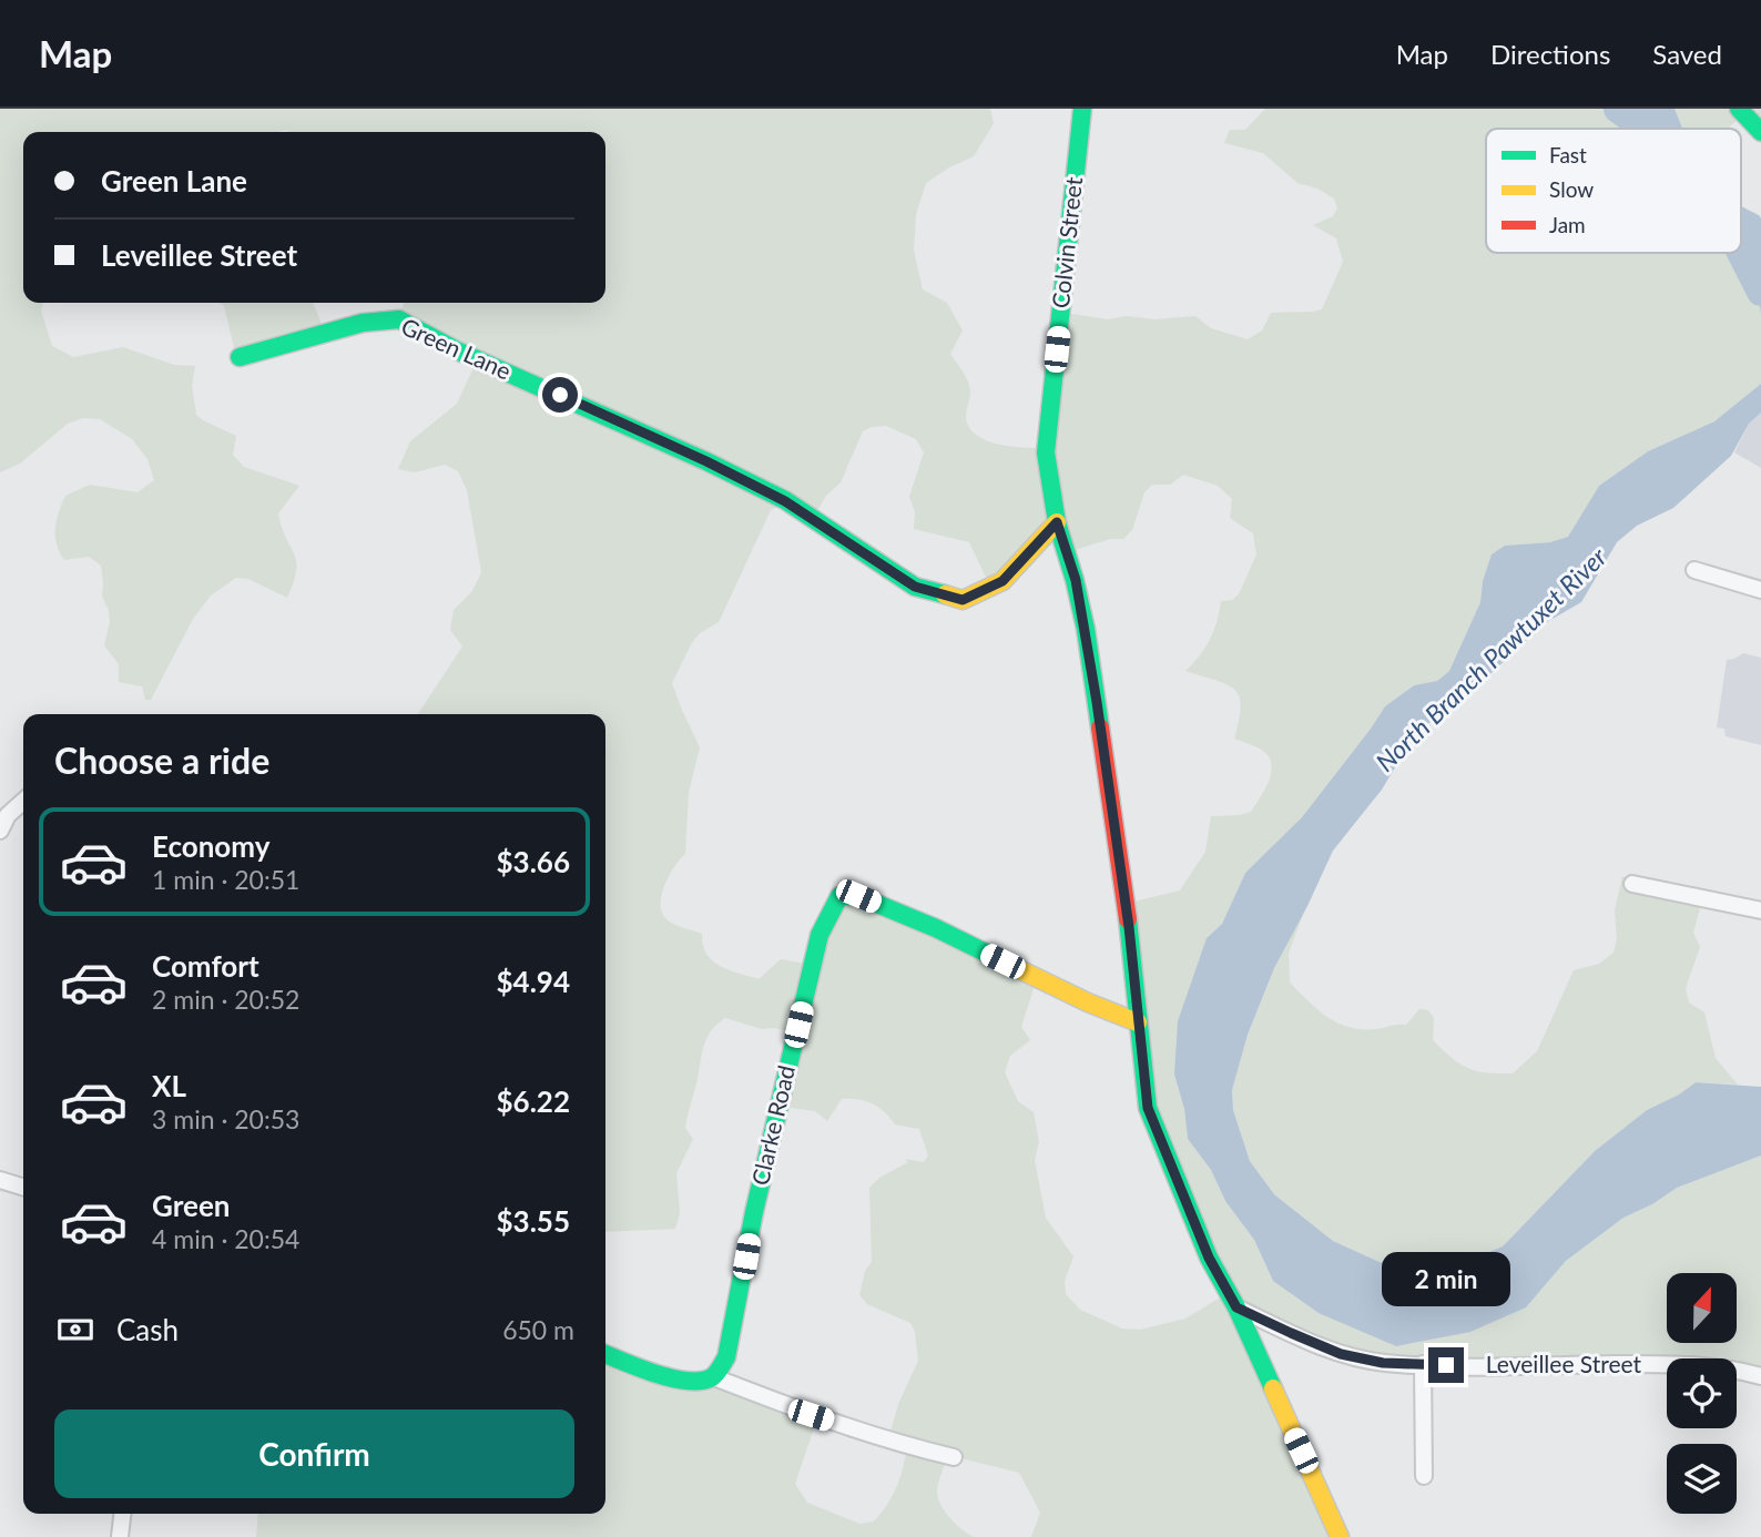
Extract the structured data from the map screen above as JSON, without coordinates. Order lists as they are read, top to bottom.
{
  "streets": {
    "street": [
      "Colvin Street",
      "Green Lane",
      "Clarke Road",
      "Leveillee Street"
    ]
  },
  "crossings": [
    ["Colvin Street", "Green Lane"],
    ["Colvin Street", "Clarke Road"],
    ["Colvin Street", "Leveillee Street"]
  ],
  "water": ["North Branch Pawtuxet River"],
  "legend": ["Fast", "Slow", "Jam"],
  "north": "top",
  "page": {
    "header": "Map",
    "nav": ["Map", "Directions", "Saved"],
    "banner": ["Green Lane", "Leveillee Street"],
    "heading": "Choose a ride",
    "list": [
      {
        "name": "Economy",
        "note": "1 min · 20:51",
        "value": "$3.66"
      },
      {
        "name": "Comfort",
        "note": "2 min · 20:52",
        "value": "$4.94"
      },
      {
        "name": "XL",
        "note": "3 min · 20:53",
        "value": "$6.22"
      },
      {
        "name": "Green",
        "note": "4 min · 20:54",
        "value": "$3.55"
      }
    ],
    "bubble": "2 min",
    "pay": ["Cash", "650 m"],
    "buttons": "Confirm"
  }
}
